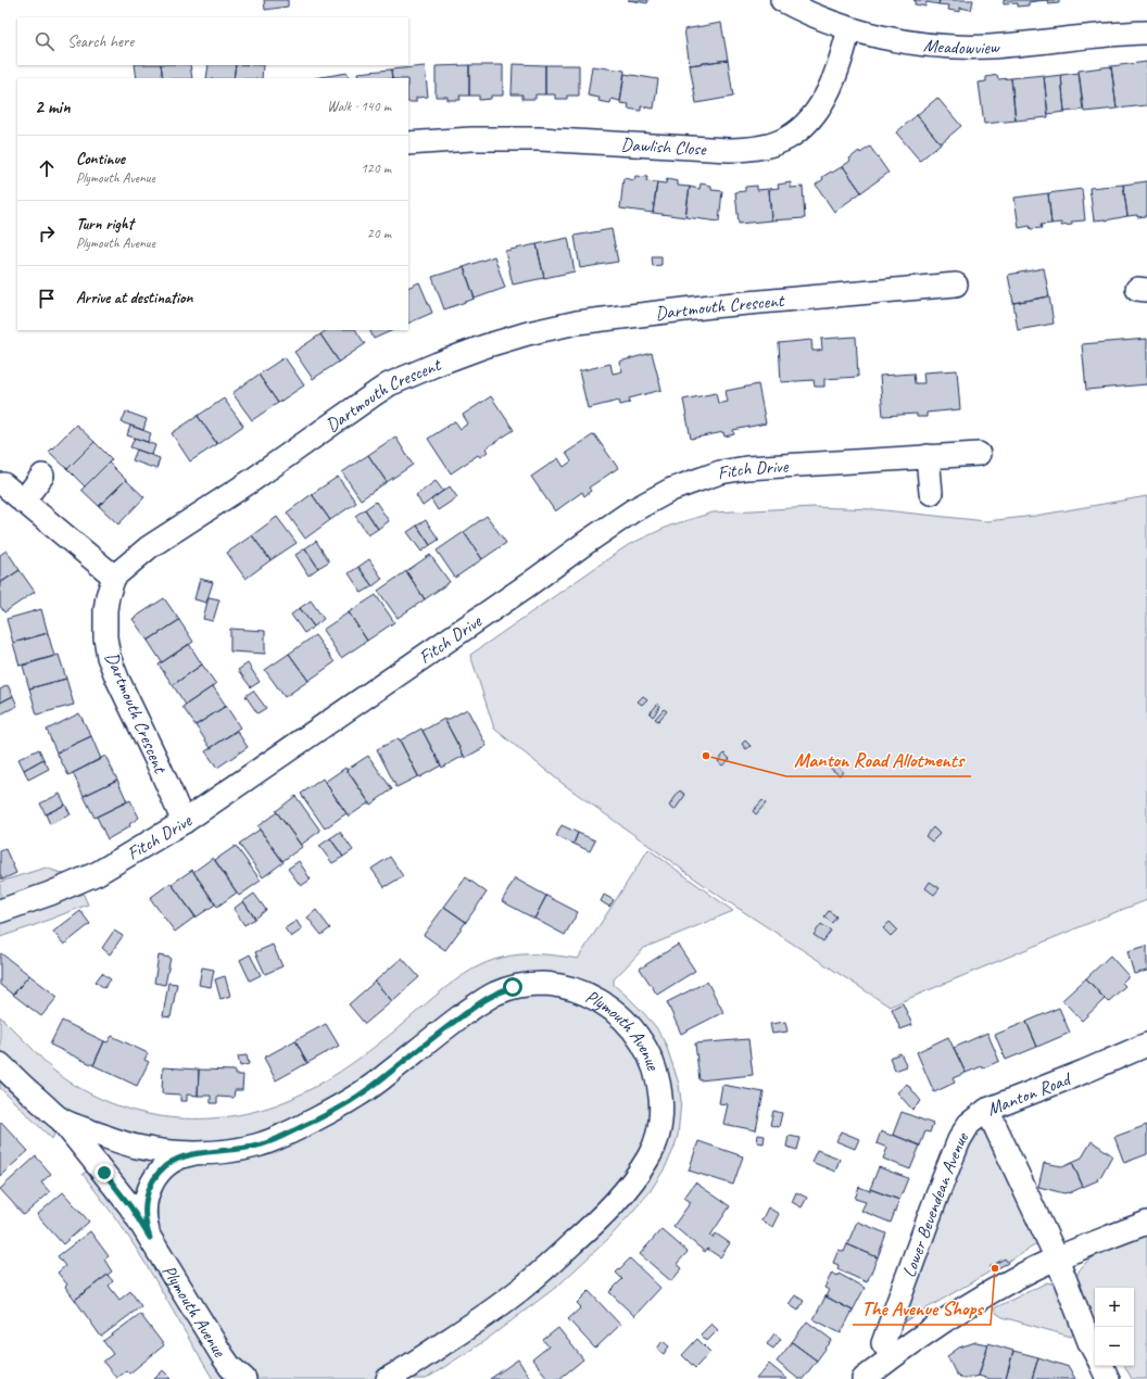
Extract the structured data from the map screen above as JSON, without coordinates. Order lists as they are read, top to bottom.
{
  "streets": {
    "street": [
      "Meadowview",
      "Dawlish Close",
      "Dartmouth Crescent",
      "Fitch Drive",
      "Plymouth Avenue",
      "Manton Road",
      "Lower Bevendean Avenue"
    ]
  },
  "crossings": [
    ["Meadowview", "Dawlish Close"],
    ["Dartmouth Crescent", "Fitch Drive"],
    ["Manton Road", "Lower Bevendean Avenue"]
  ],
  "places": ["Manton Road Allotments", "The Avenue Shops"],
  "page": {
    "search": "Search here",
    "heading": ["2 min", "Walk · 140 m"],
    "list": [
      ["Continue", "Plymouth Avenue", "120 m"],
      ["Turn right", "Plymouth Avenue", "20 m"],
      "Arrive at destination"
    ],
    "map_buttons": ["+", "−"]
  }
}
